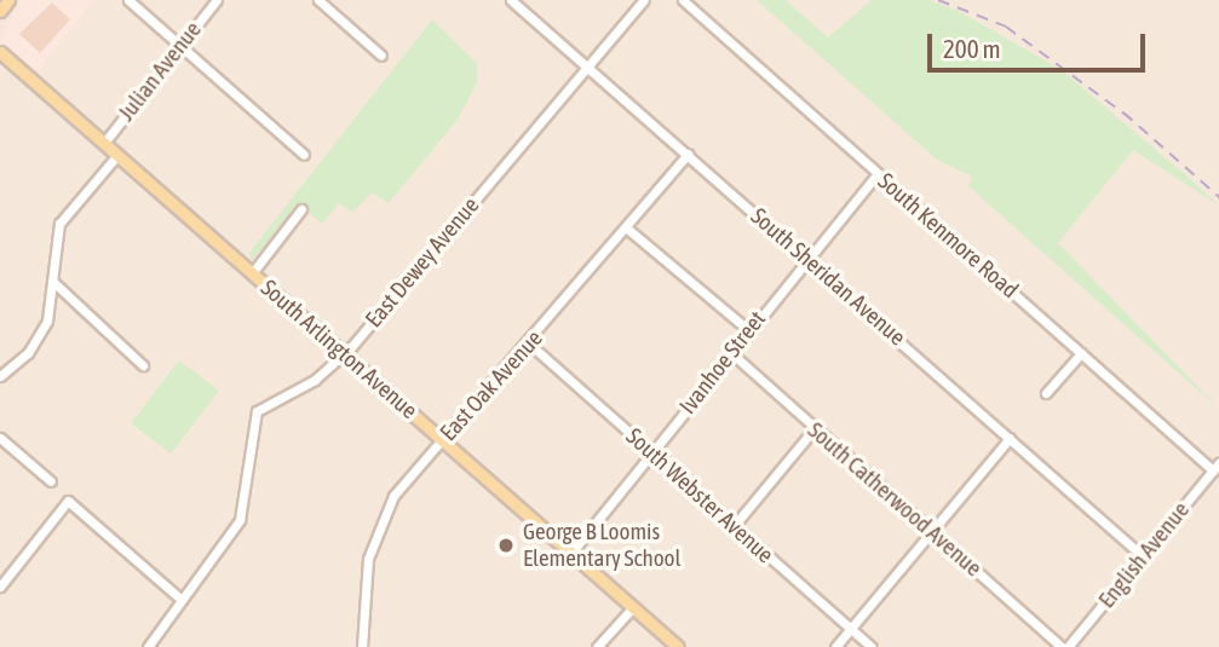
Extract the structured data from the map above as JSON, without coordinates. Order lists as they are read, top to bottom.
{
  "streets": {
    "main road": ["South Arlington Avenue"],
    "street": [
      "Julian Avenue",
      "South Kenmore Road",
      "East Dewey Avenue",
      "South Sheridan Avenue",
      "Ivanhoe Street",
      "East Oak Avenue",
      "South Webster Avenue",
      "South Catherwood Avenue",
      "English Avenue"
    ]
  },
  "crossings": [
    ["Julian Avenue", "South Arlington Avenue"],
    ["South Kenmore Road", "Ivanhoe Street"],
    ["South Kenmore Road", "English Avenue"],
    ["East Dewey Avenue", "South Sheridan Avenue"],
    ["East Dewey Avenue", "South Arlington Avenue"],
    ["South Sheridan Avenue", "Ivanhoe Street"],
    ["South Sheridan Avenue", "East Oak Avenue"],
    ["South Sheridan Avenue", "English Avenue"],
    ["South Arlington Avenue", "Ivanhoe Street"],
    ["South Arlington Avenue", "East Oak Avenue"],
    ["Ivanhoe Street", "South Webster Avenue"],
    ["Ivanhoe Street", "South Catherwood Avenue"],
    ["East Oak Avenue", "South Webster Avenue"],
    ["South Catherwood Avenue", "English Avenue"]
  ],
  "places": ["George B Loomis Elementary School"],
  "scale_bar": "200 m"
}
